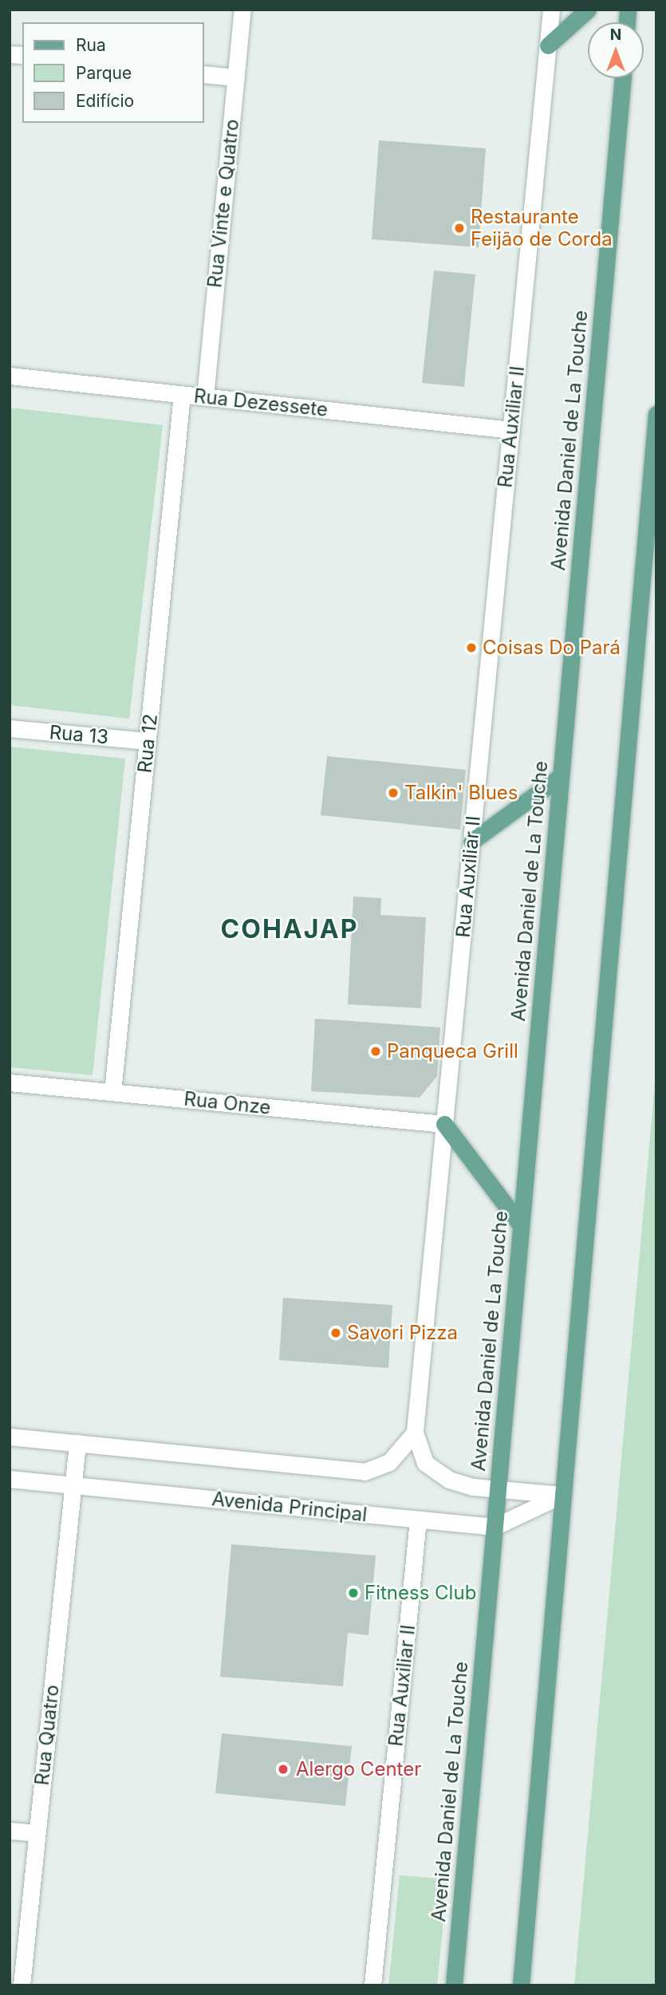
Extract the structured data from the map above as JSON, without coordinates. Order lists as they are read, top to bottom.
{
  "streets": {
    "main road": ["Avenida Daniel de La Touche"],
    "street": [
      "Rua Vinte e Quatro",
      "Rua Dezessete",
      "Rua Auxiliar II",
      "Rua 13",
      "Rua 12",
      "Rua Onze",
      "Avenida Principal",
      "Rua Quatro"
    ]
  },
  "crossings": [
    ["Rua Vinte e Quatro", "Rua Dezessete"],
    ["Rua Dezessete", "Rua Auxiliar II"],
    ["Rua Dezessete", "Rua 12"],
    ["Rua Auxiliar II", "Avenida Daniel de La Touche"],
    ["Rua Auxiliar II", "Rua Onze"],
    ["Rua Auxiliar II", "Avenida Principal"],
    ["Avenida Daniel de La Touche", "Avenida Principal"],
    ["Rua 13", "Rua 12"],
    ["Rua 12", "Rua Onze"],
    ["Avenida Principal", "Rua Quatro"]
  ],
  "districts": ["COHAJAP"],
  "places": [
    "Restaurante Feijão de Corda",
    "Coisas Do Pará",
    "Talkin' Blues",
    "Panqueca Grill",
    "Savori Pizza",
    "Fitness Club",
    "Alergo Center"
  ],
  "legend": ["Rua", "Parque", "Edifício"],
  "north": "top"
}
